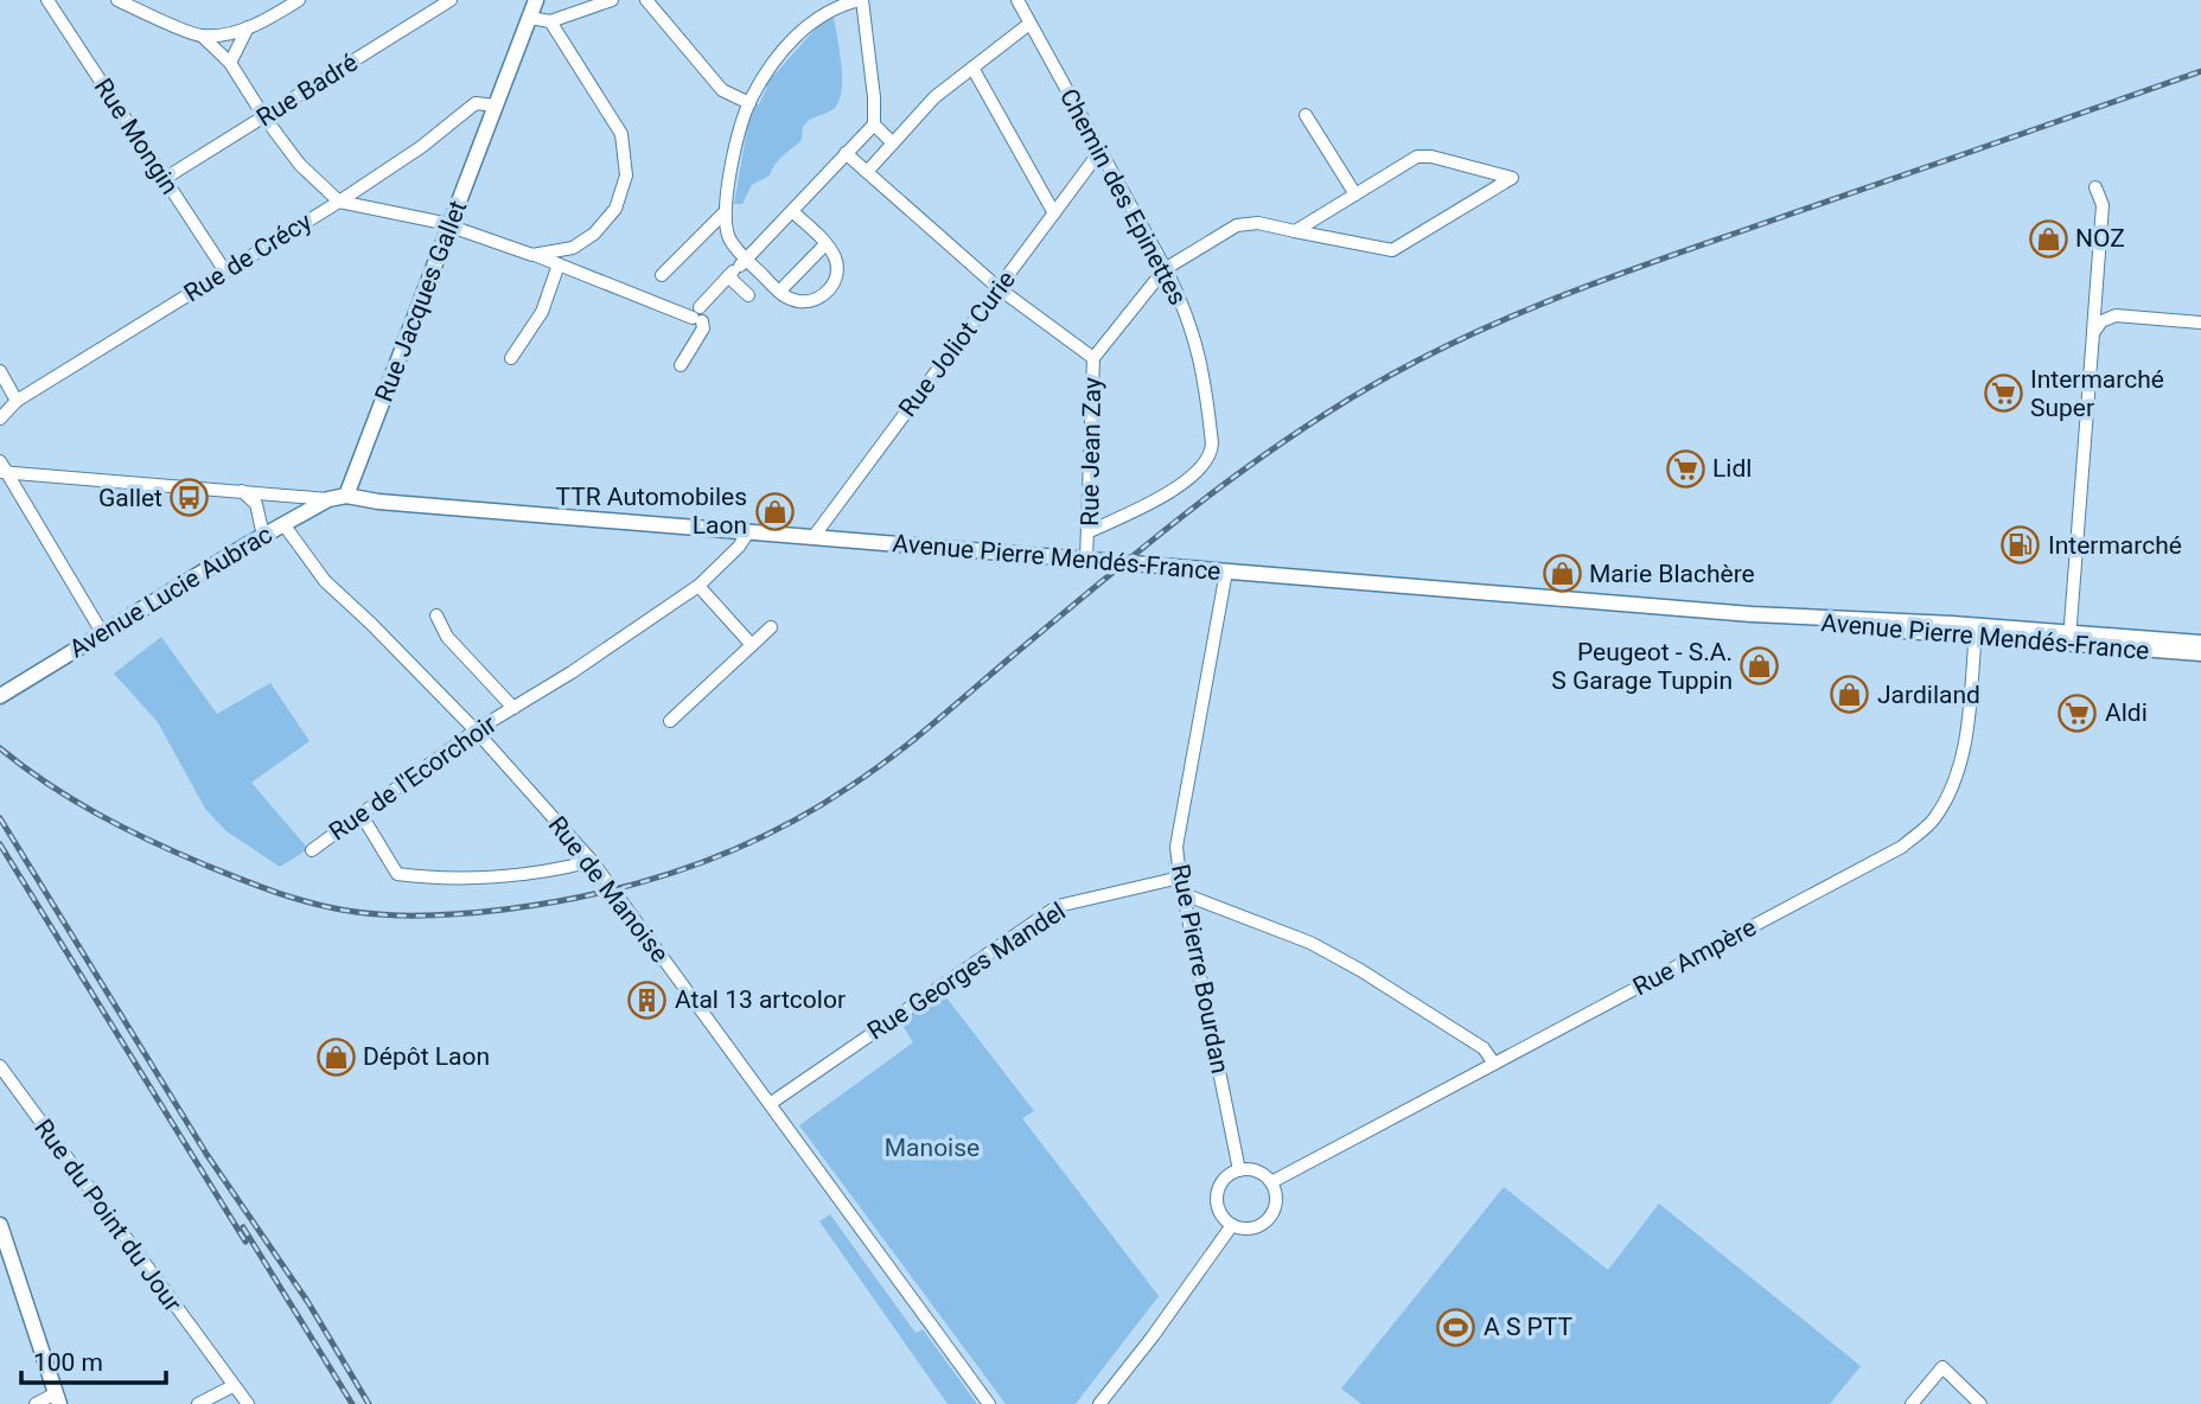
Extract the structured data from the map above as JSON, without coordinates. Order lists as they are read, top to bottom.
{
  "streets": {
    "main road": ["Rue Jacques Gallet", "Avenue Pierre Mendés-France", "Avenue Lucie Aubrac"],
    "street": [
      "Rue Badré",
      "Rue Mongin",
      "Chemin des Epinettes",
      "Rue de Crécy",
      "Rue Joliot Curie",
      "Rue Jean Zay",
      "Rue de l'Ecorchoir",
      "Rue de Manoise",
      "Rue Ampère",
      "Rue Pierre Bourdan",
      "Rue Georges Mandel",
      "Rue du Point du Jour"
    ]
  },
  "crossings": [
    ["Rue Badré", "Rue Mongin"],
    ["Rue Mongin", "Rue de Crécy"],
    ["Chemin des Epinettes", "Rue Joliot Curie"],
    ["Chemin des Epinettes", "Rue Jean Zay"],
    ["Rue de Crécy", "Rue Jacques Gallet"],
    ["Rue Jacques Gallet", "Avenue Pierre Mendés-France"],
    ["Rue Jacques Gallet", "Avenue Lucie Aubrac"],
    ["Rue Joliot Curie", "Avenue Pierre Mendés-France"],
    ["Rue Jean Zay", "Avenue Pierre Mendés-France"],
    ["Avenue Pierre Mendés-France", "Avenue Lucie Aubrac"],
    ["Avenue Pierre Mendés-France", "Rue de l'Ecorchoir"],
    ["Avenue Pierre Mendés-France", "Rue Ampère"],
    ["Avenue Pierre Mendés-France", "Rue Pierre Bourdan"],
    ["Avenue Lucie Aubrac", "Rue de Manoise"],
    ["Rue de l'Ecorchoir", "Rue de Manoise"],
    ["Rue de Manoise", "Rue Georges Mandel"],
    ["Rue Ampère", "Rue Pierre Bourdan"],
    ["Rue Pierre Bourdan", "Rue Georges Mandel"]
  ],
  "parks": ["Manoise"],
  "places": {
    "shop": [
      "NOZ",
      "TTR Automobiles Laon",
      "Marie Blachère",
      "Peugeot - S.A. S Garage Tuppin",
      "Jardiland",
      "Dépôt Laon"
    ],
    "supermarket": ["Intermarché Super", "Lidl", "Aldi"],
    "bus stop": ["Gallet"],
    "fuel station": ["Intermarché"],
    "building": ["Atal 13 artcolor"],
    "sports": ["A S PTT"]
  },
  "scale_bar": "100 m"
}
